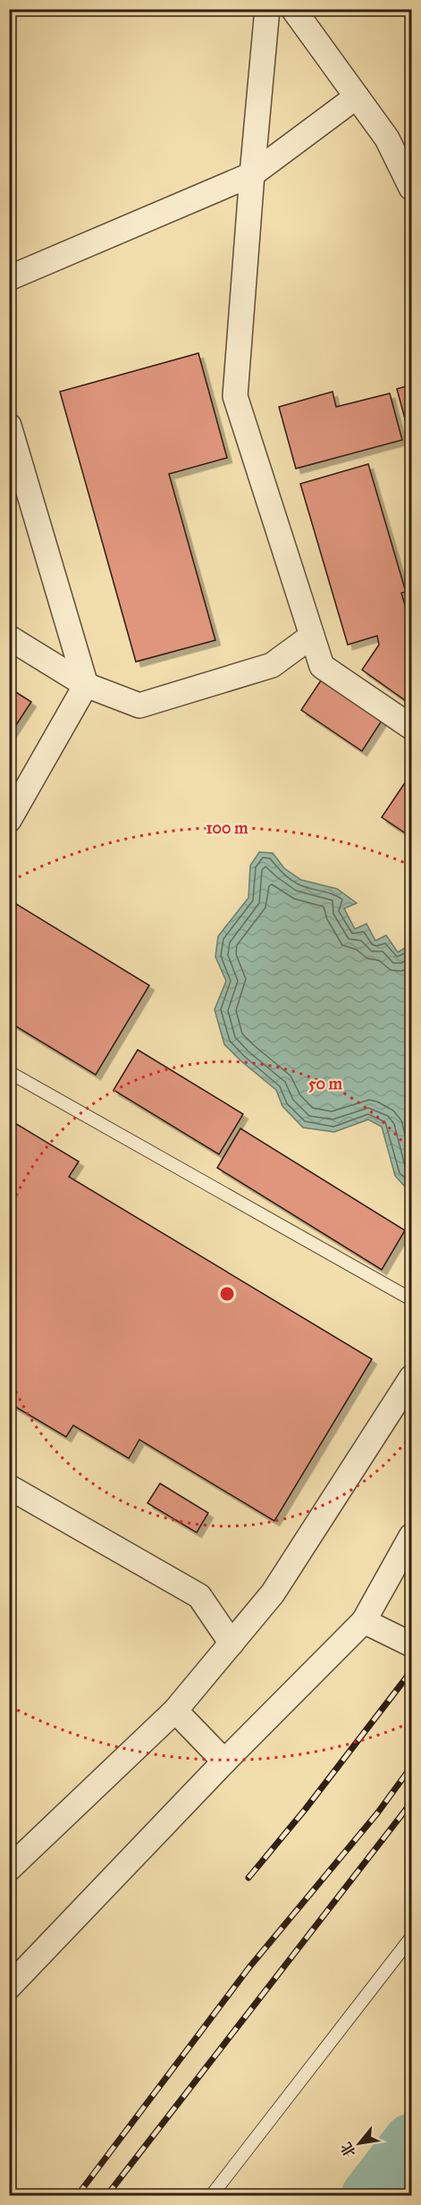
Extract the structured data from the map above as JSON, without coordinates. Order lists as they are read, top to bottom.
{
  "north": "bottom left",
  "rings": ["100 m", "50 m"]
}
